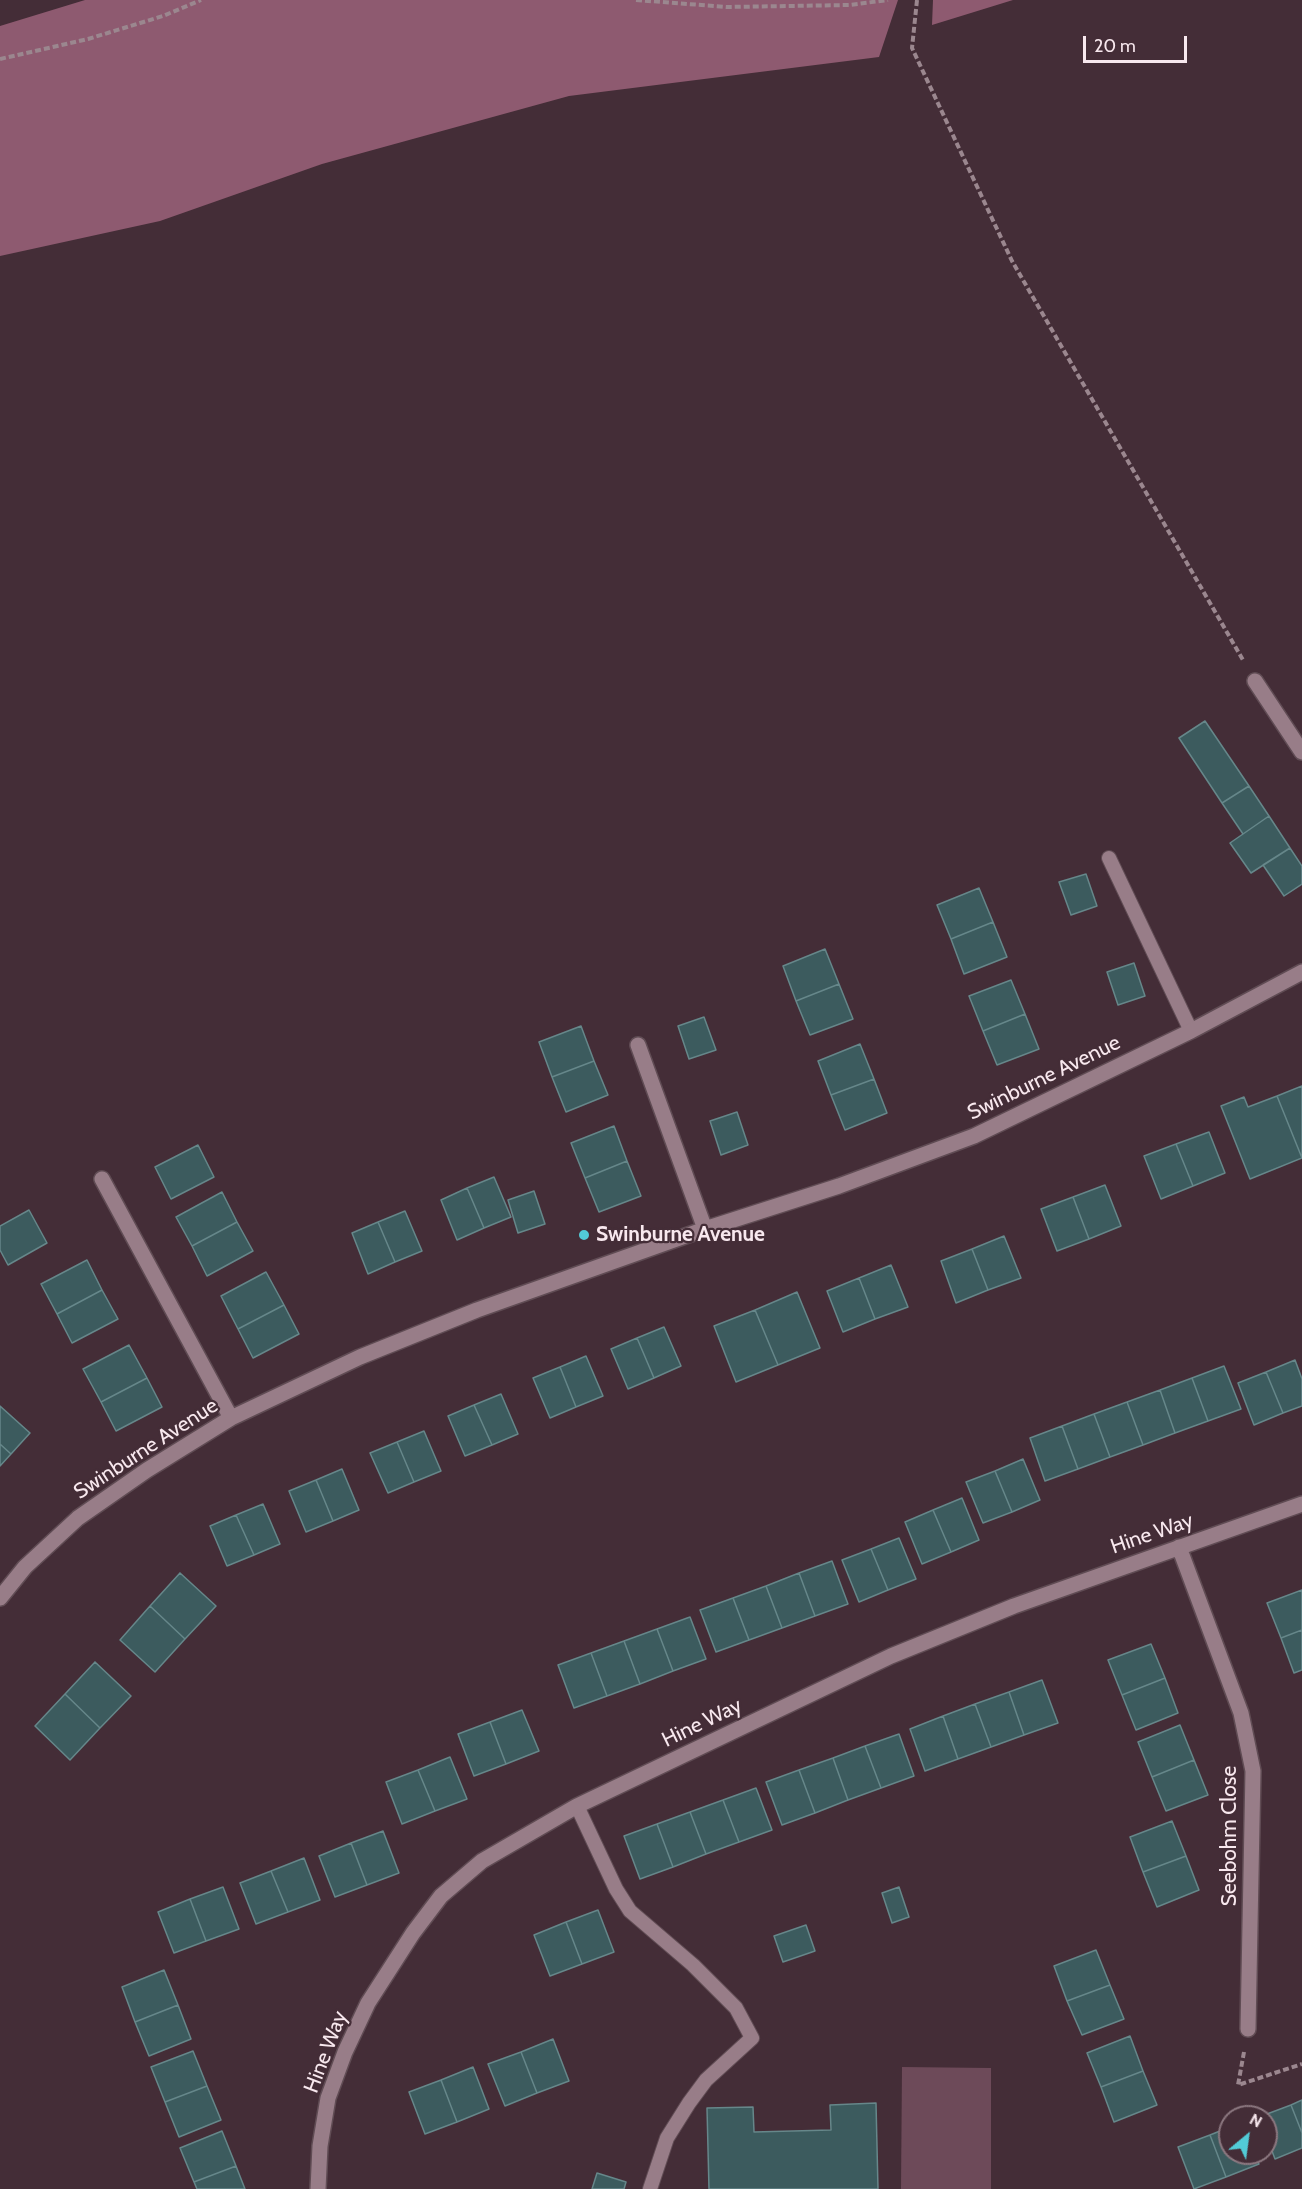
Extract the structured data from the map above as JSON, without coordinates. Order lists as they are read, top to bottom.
{
  "streets": {
    "street": ["Swinburne Avenue", "Hine Way", "Seebohm Close"]
  },
  "crossings": [
    ["Hine Way", "Seebohm Close"]
  ],
  "places": ["Swinburne Avenue"],
  "scale_bar": "20 m",
  "north": "top right"
}
